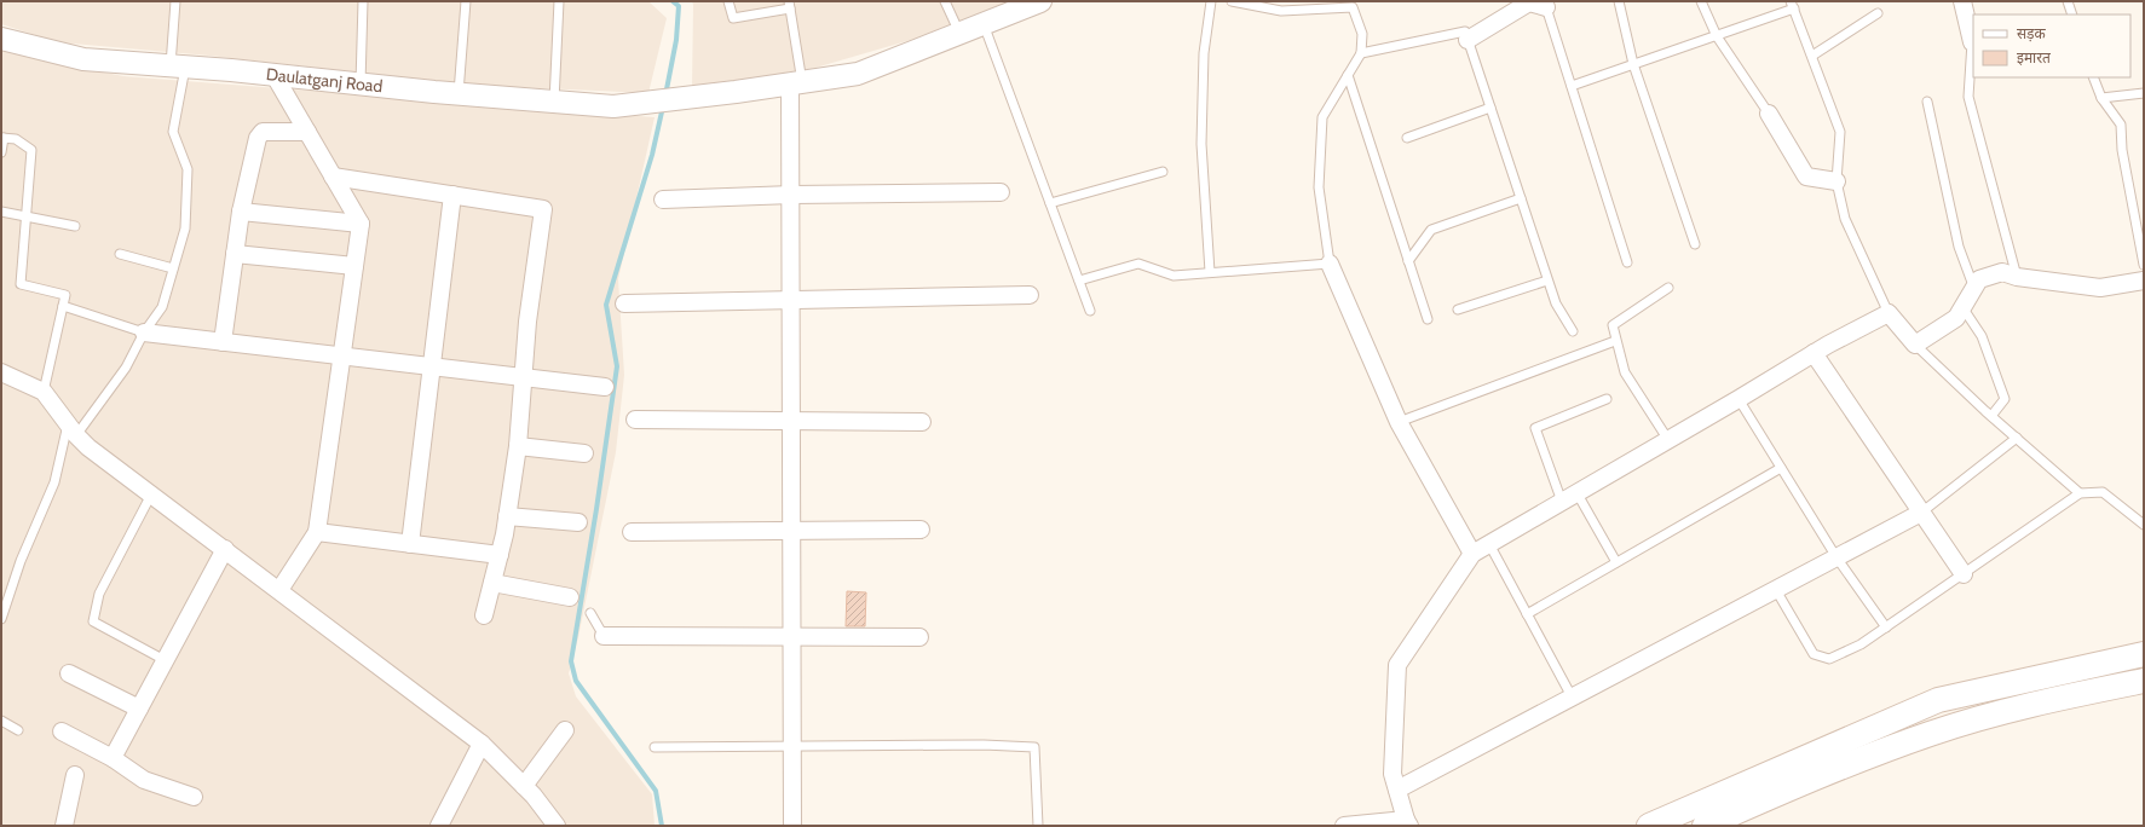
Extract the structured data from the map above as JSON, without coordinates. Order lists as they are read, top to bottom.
{
  "streets": {
    "street": ["Daulatganj Road"]
  },
  "legend": ["सड़क", "इमारत"]
}
